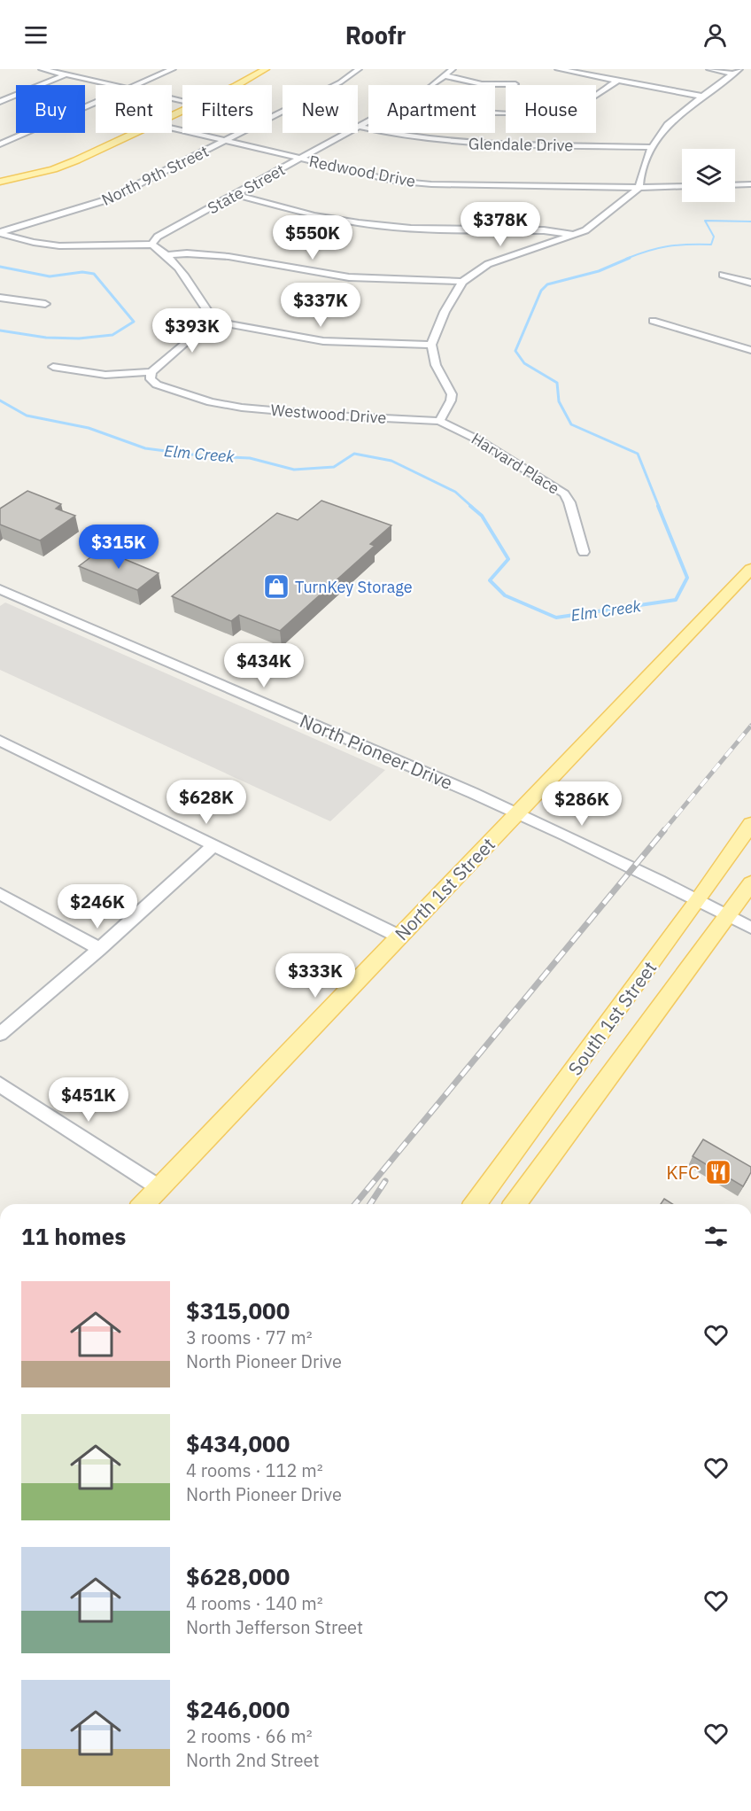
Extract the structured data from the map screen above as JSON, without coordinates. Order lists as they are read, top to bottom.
{
  "streets": {
    "main road": ["North 1st Street", "South 1st Street"],
    "street": [
      "Glendale Drive",
      "Redwood Drive",
      "North 9th Street",
      "State Street",
      "Westwood Drive",
      "Harvard Place",
      "North Pioneer Drive"
    ]
  },
  "crossings": [
    ["Glendale Drive", "State Street"],
    ["Redwood Drive", "North 9th Street"],
    ["Redwood Drive", "State Street"],
    ["Westwood Drive", "Harvard Place"],
    ["North Pioneer Drive", "North 1st Street"],
    ["North Pioneer Drive", "South 1st Street"]
  ],
  "water": ["Elm Creek"],
  "places": {
    "shop": ["TurnKey Storage"],
    "restaurant": ["KFC"]
  },
  "page": {
    "header": "Roofr",
    "chip": [
      "Buy",
      "Rent",
      "Filters",
      "New",
      "Apartment",
      "House"
    ],
    "price": [
      "$378K",
      "$550K",
      "$337K",
      "$393K",
      "$315K",
      "$434K",
      "$628K",
      "$286K",
      "$246K",
      "$333K",
      "$451K"
    ],
    "heading": "11 homes",
    "list": [
      {
        "name": "$315,000",
        "note": "3 rooms · 77 m² · North Pioneer Drive"
      },
      {
        "name": "$434,000",
        "note": "4 rooms · 112 m² · North Pioneer Drive"
      },
      {
        "name": "$628,000",
        "note": "4 rooms · 140 m² · North Jefferson Street"
      },
      {
        "name": "$246,000",
        "note": "2 rooms · 66 m² · North 2nd Street"
      }
    ]
  }
}
